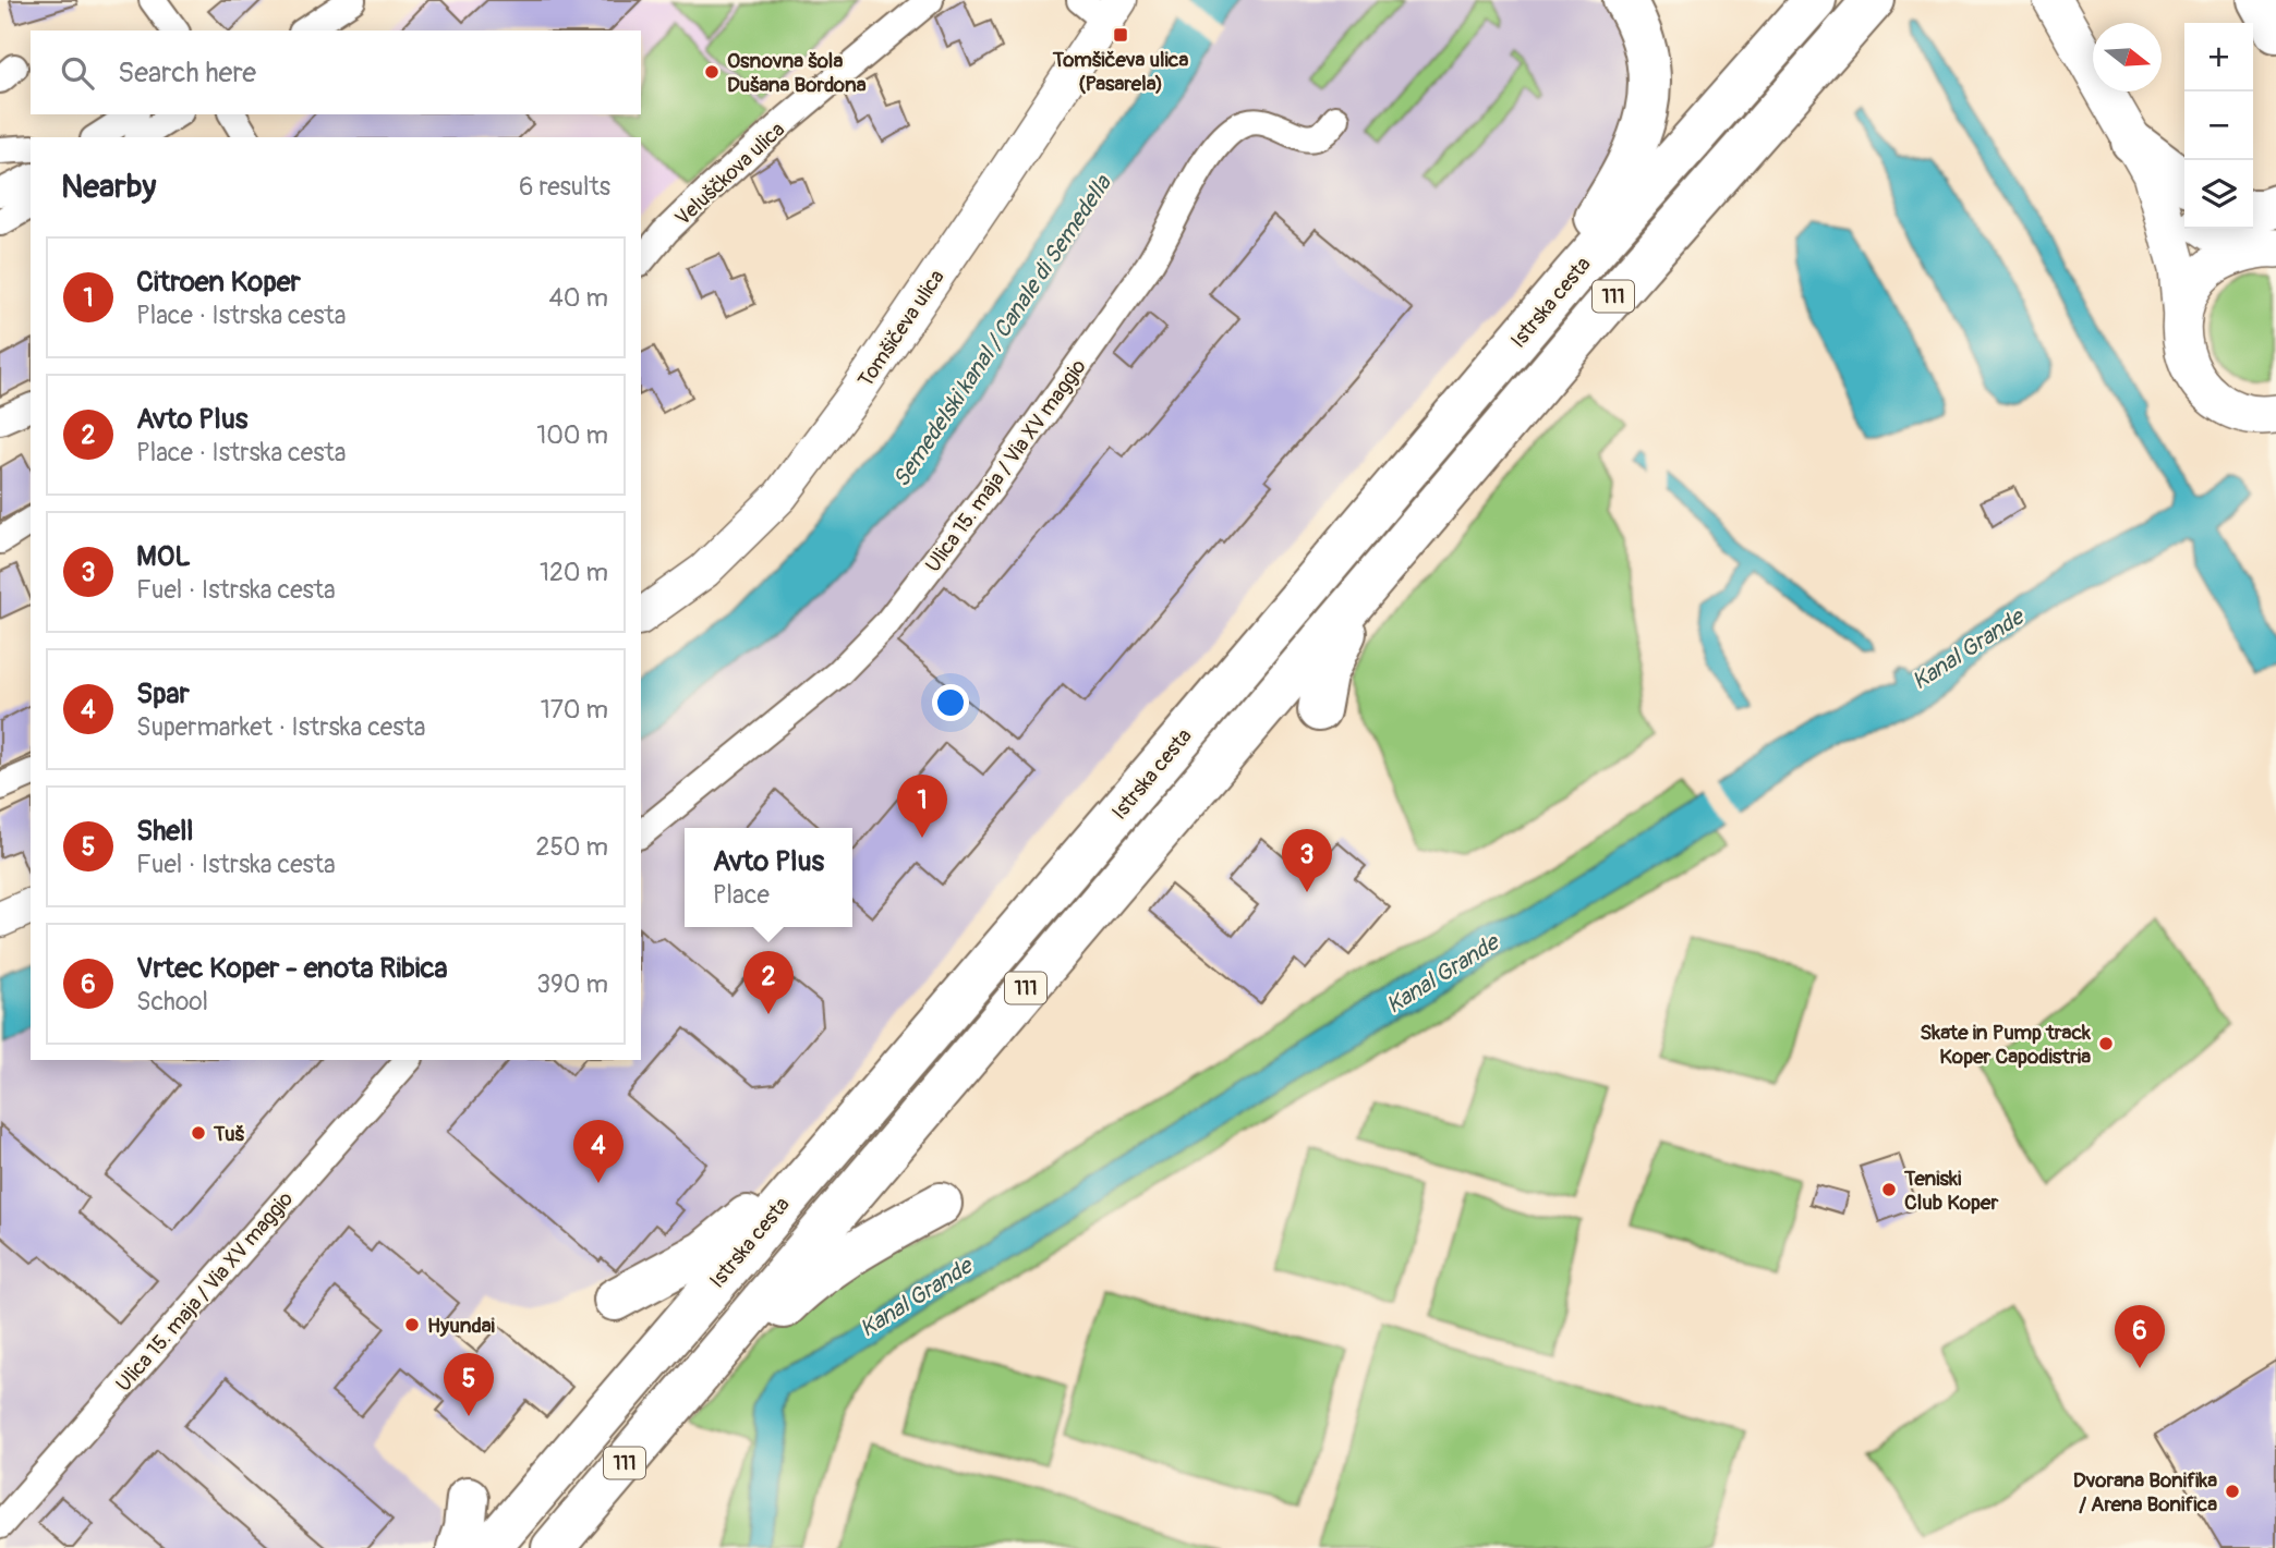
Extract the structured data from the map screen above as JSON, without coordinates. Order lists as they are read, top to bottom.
{
  "streets": {
    "highway": ["111", "Istrska cesta"],
    "street": ["Veluščkova ulica", "Tomšičeva ulica", "Ulica 15. maja / Via XV maggio"]
  },
  "water": ["Semedelski kanal / Canale di Semedella", "Kanal Grande"],
  "places": {
    "transit": ["Tomšičeva ulica (Pasarela)"],
    "other": [
      "Osnovna šola Dušana Bordona",
      "Skate in Pump track Koper Capodistria",
      "Tuš",
      "Teniski Club Koper",
      "Hyundai",
      "Dvorana Bonifika / Arena Bonifica"
    ]
  },
  "north": "right",
  "page": {
    "map_buttons": ["+", "−"],
    "search": "Search here",
    "heading": ["Nearby", "6 results"],
    "list": [
      {
        "mark": "1",
        "name": "Citroen Koper",
        "note": "Place · Istrska cesta",
        "value": "40 m"
      },
      {
        "mark": "2",
        "name": "Avto Plus",
        "note": "Place · Istrska cesta",
        "value": "100 m"
      },
      {
        "mark": "3",
        "name": "MOL",
        "note": "Fuel · Istrska cesta",
        "value": "120 m"
      },
      {
        "mark": "4",
        "name": "Spar",
        "note": "Supermarket · Istrska cesta",
        "value": "170 m"
      },
      {
        "mark": "5",
        "name": "Shell",
        "note": "Fuel · Istrska cesta",
        "value": "250 m"
      },
      {
        "mark": "6",
        "name": "Vrtec Koper - enota Ribica",
        "note": "School",
        "value": "390 m"
      }
    ],
    "pins": [
      "1",
      "3",
      "2",
      "4",
      "6",
      "5"
    ],
    "popup": ["Avto Plus", "Place"]
  }
}
